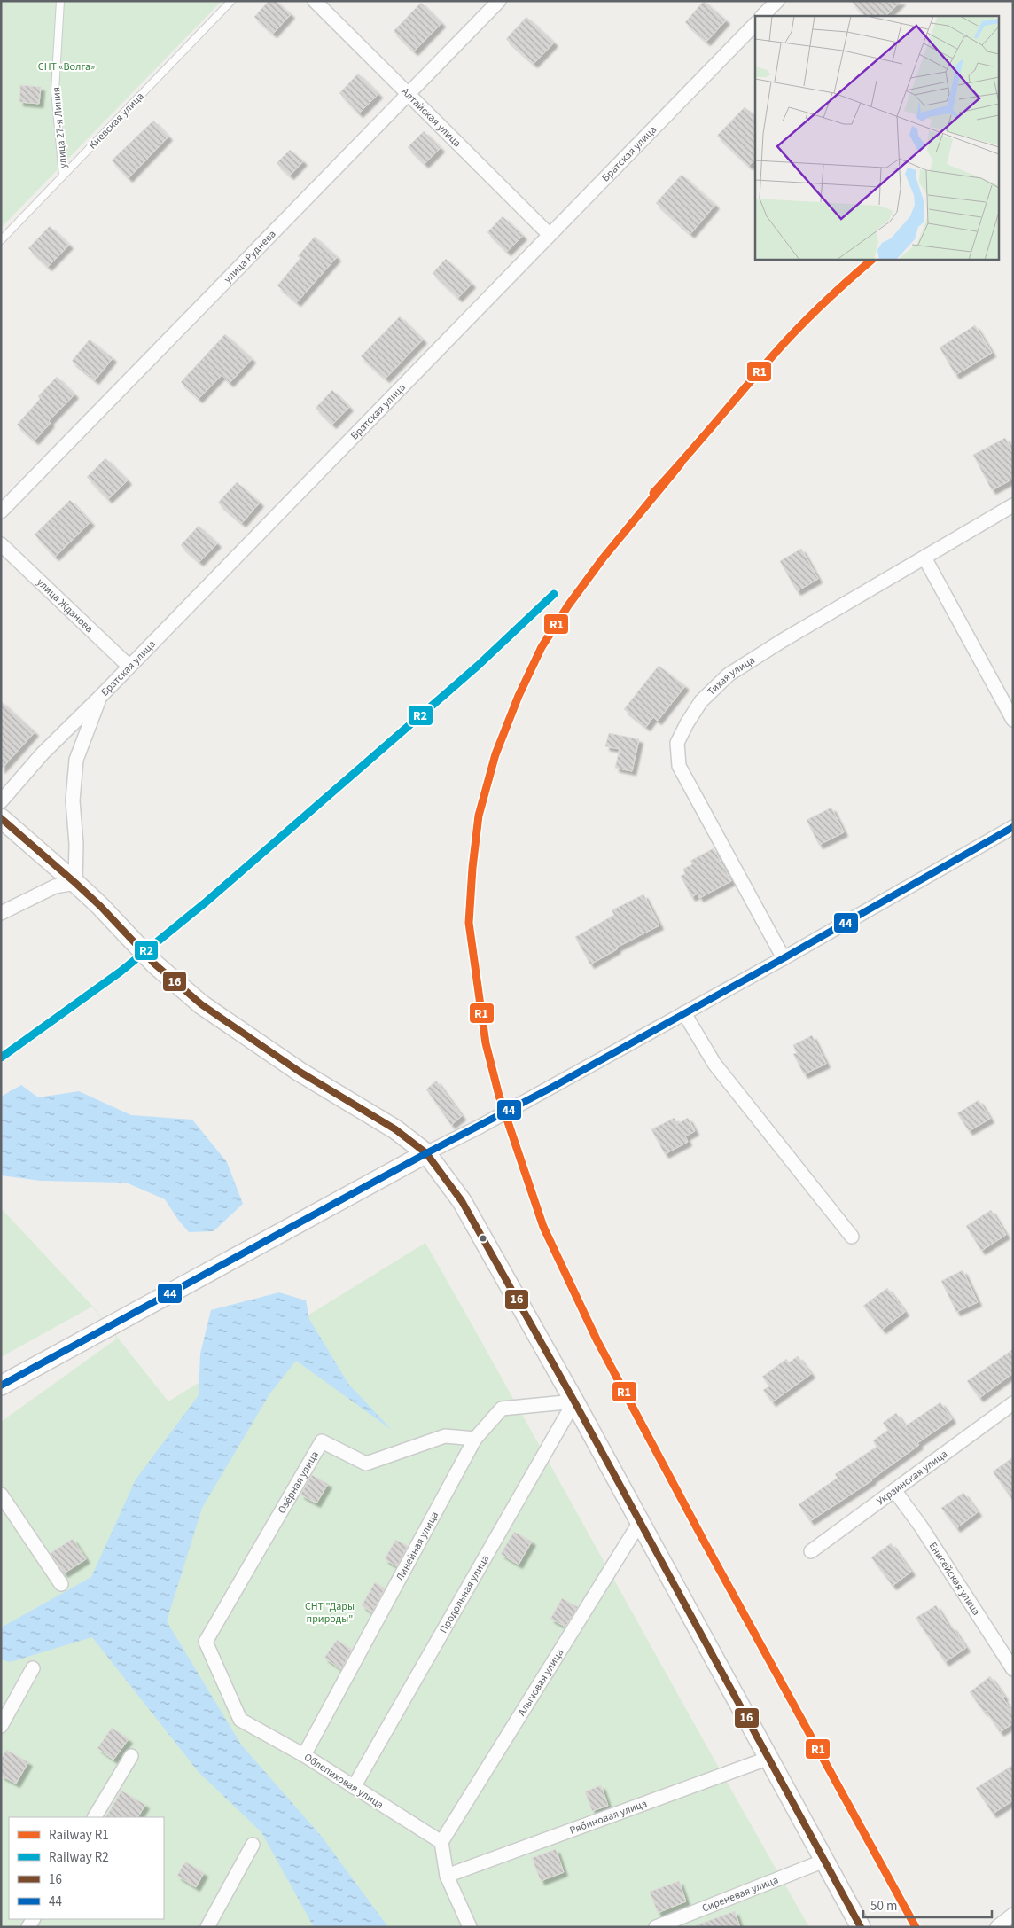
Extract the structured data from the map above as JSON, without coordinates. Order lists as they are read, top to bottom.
{
  "streets": {
    "street": [
      "Алтайская улица",
      "Братская улица",
      "улица Руднева",
      "улица Жданова",
      "Тихая улица",
      "Украинская улица",
      "Озёрная улица",
      "Линейная улица",
      "Енисейская улица",
      "Продольная улица",
      "Алычовая улица",
      "Облепиховая улица",
      "Рябиновая улица",
      "Сиреневая улица"
    ],
    "lane": ["Киевская улица", "улица 27-я Линия"]
  },
  "crossings": [
    ["Алтайская улица", "Братская улица"],
    ["Алтайская улица", "улица Руднева"],
    ["Киевская улица", "улица 27-я Линия"],
    ["Братская улица", "улица Жданова"],
    ["Украинская улица", "Енисейская улица"],
    ["Озёрная улица", "Линейная улица"],
    ["Озёрная улица", "Облепиховая улица"],
    ["Линейная улица", "Продольная улица"],
    ["Линейная улица", "Облепиховая улица"],
    ["Продольная улица", "Облепиховая улица"],
    ["Алычовая улица", "Облепиховая улица"]
  ],
  "parks": ["СНТ «Волга»", "СНТ \"Дары природы\""],
  "lines": [
    "rail line R1",
    "rail line R2",
    "transit line 16",
    "transit line 44"
  ],
  "legend": [
    "Railway R1",
    "Railway R2",
    "16",
    "44"
  ],
  "scale_bar": "50 m"
}
